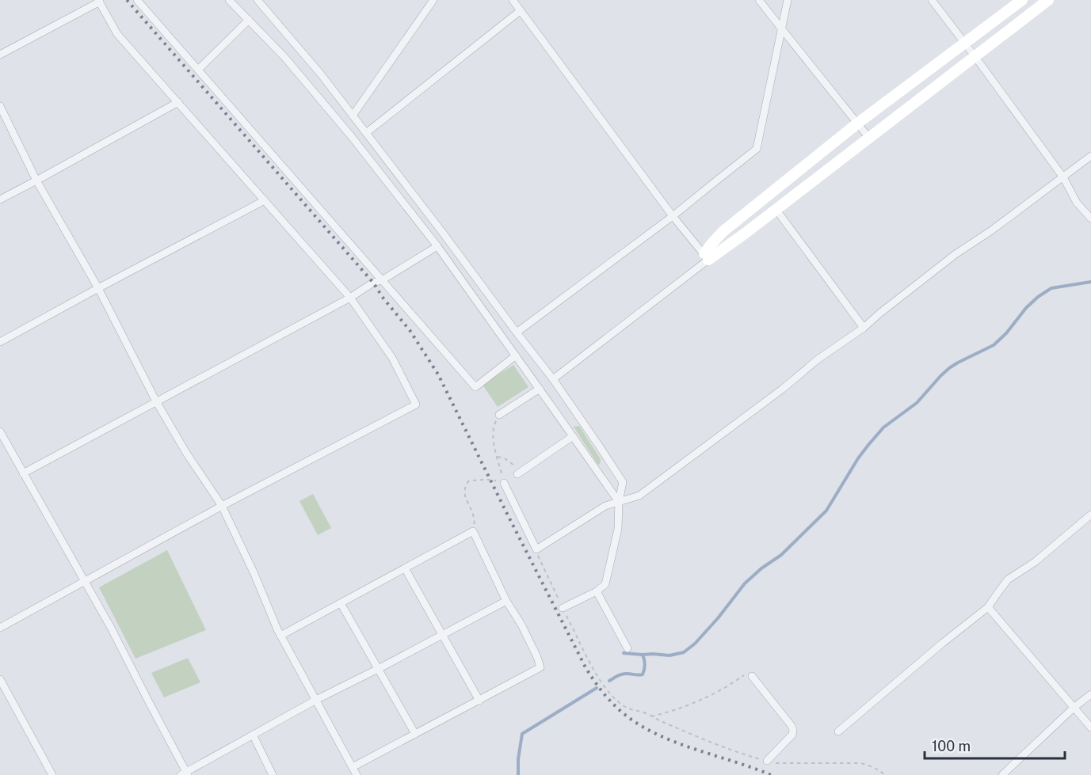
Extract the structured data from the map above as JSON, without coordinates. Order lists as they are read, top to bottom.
{
  "scale_bar": "100 m"
}
